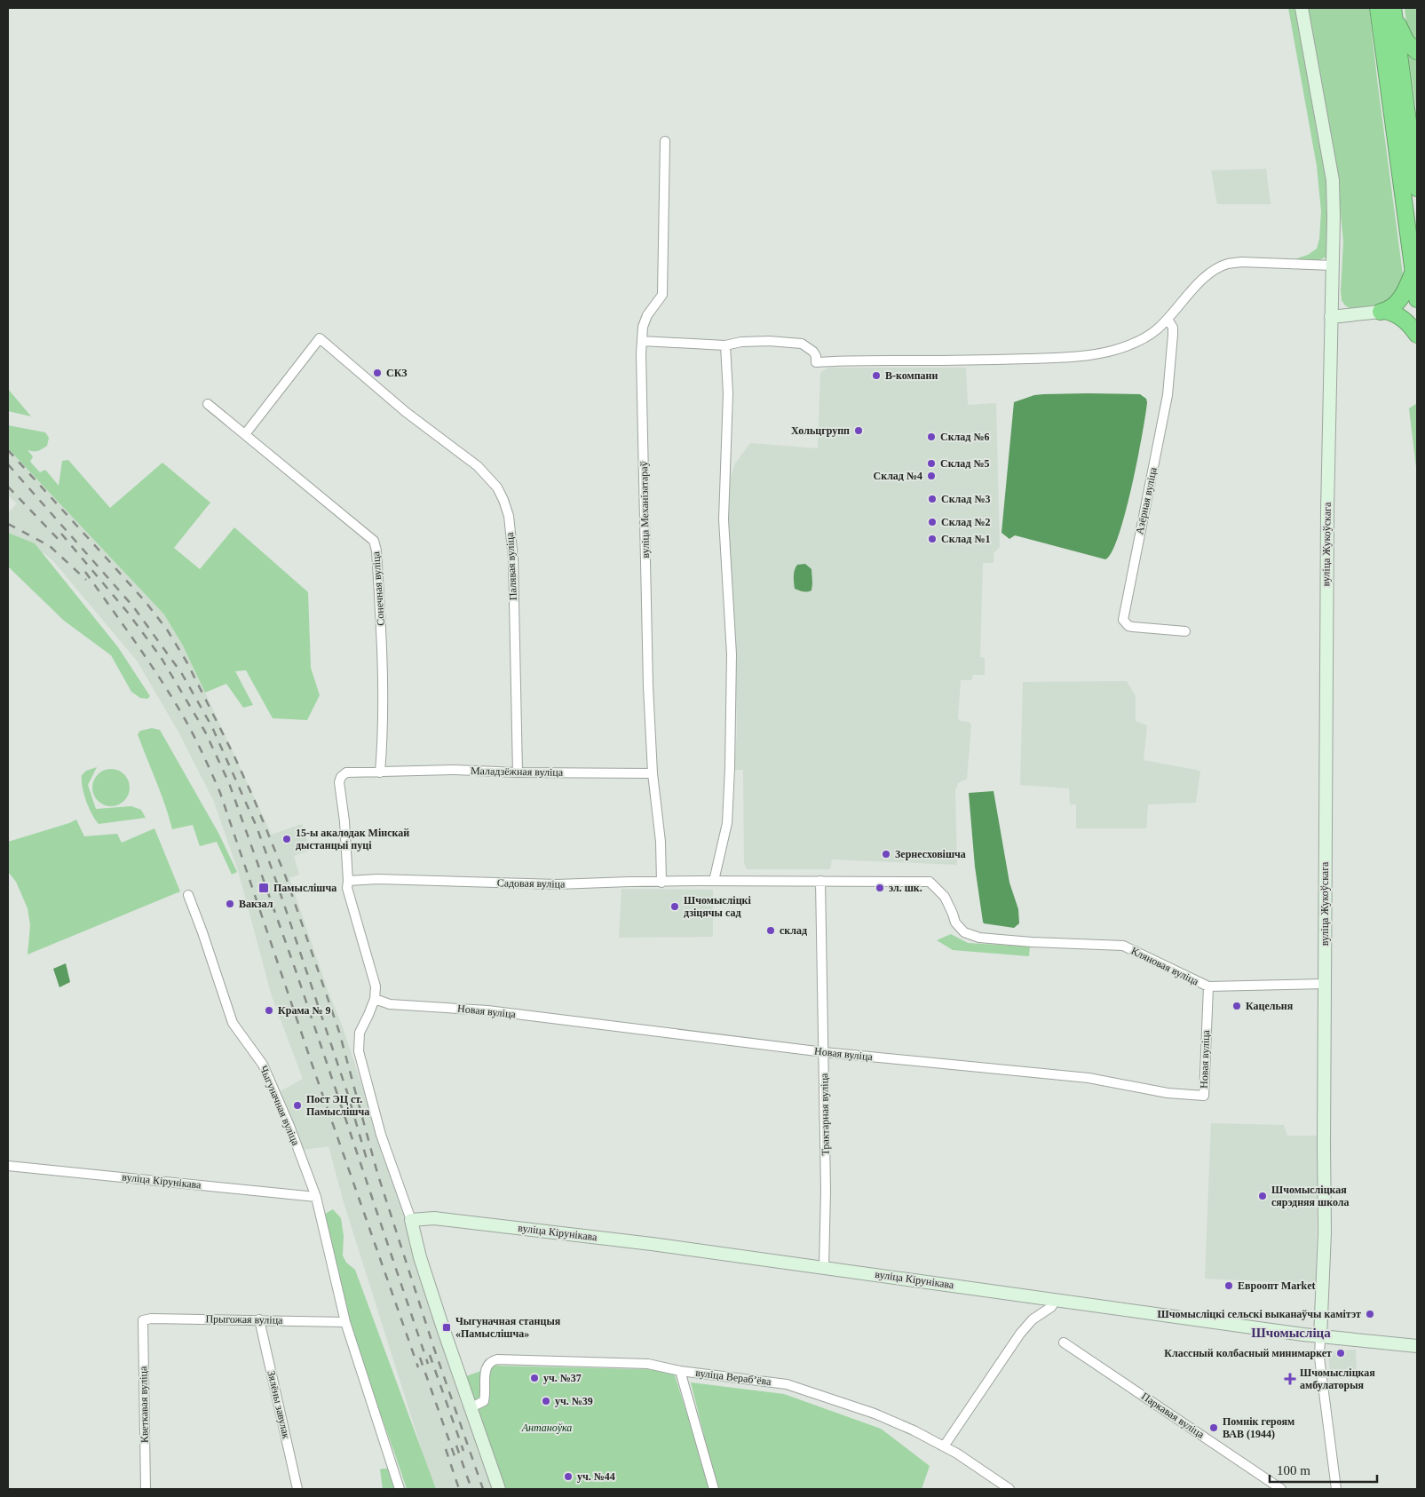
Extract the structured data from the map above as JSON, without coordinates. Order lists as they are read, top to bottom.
{
  "streets": {
    "street": [
      "Азёрная вуліца",
      "вуліца Механізатараў",
      "вуліца Жукоўскага",
      "Палявая вуліца",
      "Сонечная вуліца",
      "Маладзёжная вуліца",
      "Садовая вуліца",
      "Кляновая вуліца",
      "Новая вуліца",
      "Чыгуначная вуліца",
      "Трактарная вуліца",
      "вуліца Кірунікава",
      "Прыгожая вуліца",
      "вуліца Верабʼёва",
      "Кветкавая вуліца",
      "Зялёны завулак",
      "Паркавая вуліца"
    ]
  },
  "crossings": [
    ["вуліца Механізатараў", "Маладзёжная вуліца"],
    ["вуліца Механізатараў", "Садовая вуліца"],
    ["вуліца Жукоўскага", "Кляновая вуліца"],
    ["вуліца Жукоўскага", "вуліца Кірунікава"],
    ["Палявая вуліца", "Сонечная вуліца"],
    ["Палявая вуліца", "Маладзёжная вуліца"],
    ["Сонечная вуліца", "Маладзёжная вуліца"],
    ["Маладзёжная вуліца", "Садовая вуліца"],
    ["Садовая вуліца", "Кляновая вуліца"],
    ["Садовая вуліца", "Трактарная вуліца"],
    ["Кляновая вуліца", "Новая вуліца"],
    ["Кляновая вуліца", "Трактарная вуліца"],
    ["Новая вуліца", "Трактарная вуліца"],
    ["Чыгуначная вуліца", "вуліца Кірунікава"],
    ["Чыгуначная вуліца", "Прыгожая вуліца"],
    ["Трактарная вуліца", "вуліца Кірунікава"],
    ["Прыгожая вуліца", "Кветкавая вуліца"],
    ["Прыгожая вуліца", "Зялёны завулак"]
  ],
  "districts": ["Шчомысліца"],
  "parks": ["Антаноўка"],
  "places": {
    "other": [
      "СКЗ",
      "В-компани",
      "Хольцгрупп",
      "Склад №6",
      "Склад №5",
      "Склад №4",
      "Склад №3",
      "Склад №2",
      "Склад №1",
      "15-ы акалодак Мінскай дыстанцыі пуці",
      "Зернесховішча",
      "эл. шк.",
      "Вакзал",
      "Шчомысліцкі дзіцячы сад",
      "склад",
      "Кацельня",
      "Крама № 9",
      "Пост ЭЦ ст. Памыслішча",
      "Шчомысліцкая сярэдняя школа",
      "Евроопт Market",
      "Шчомысліцкі сельскі выканаўчы камітэт",
      "Классный колбасный минимаркет",
      "уч. №37",
      "уч. №39",
      "Помнік героям ВАВ (1944)",
      "уч. №44"
    ],
    "transit": ["Памыслішча", "Чыгуначная станцыя «Памыслішча»"],
    "health": ["Шчомысліцкая амбулаторыя"]
  },
  "scale_bar": "100 m"
}
